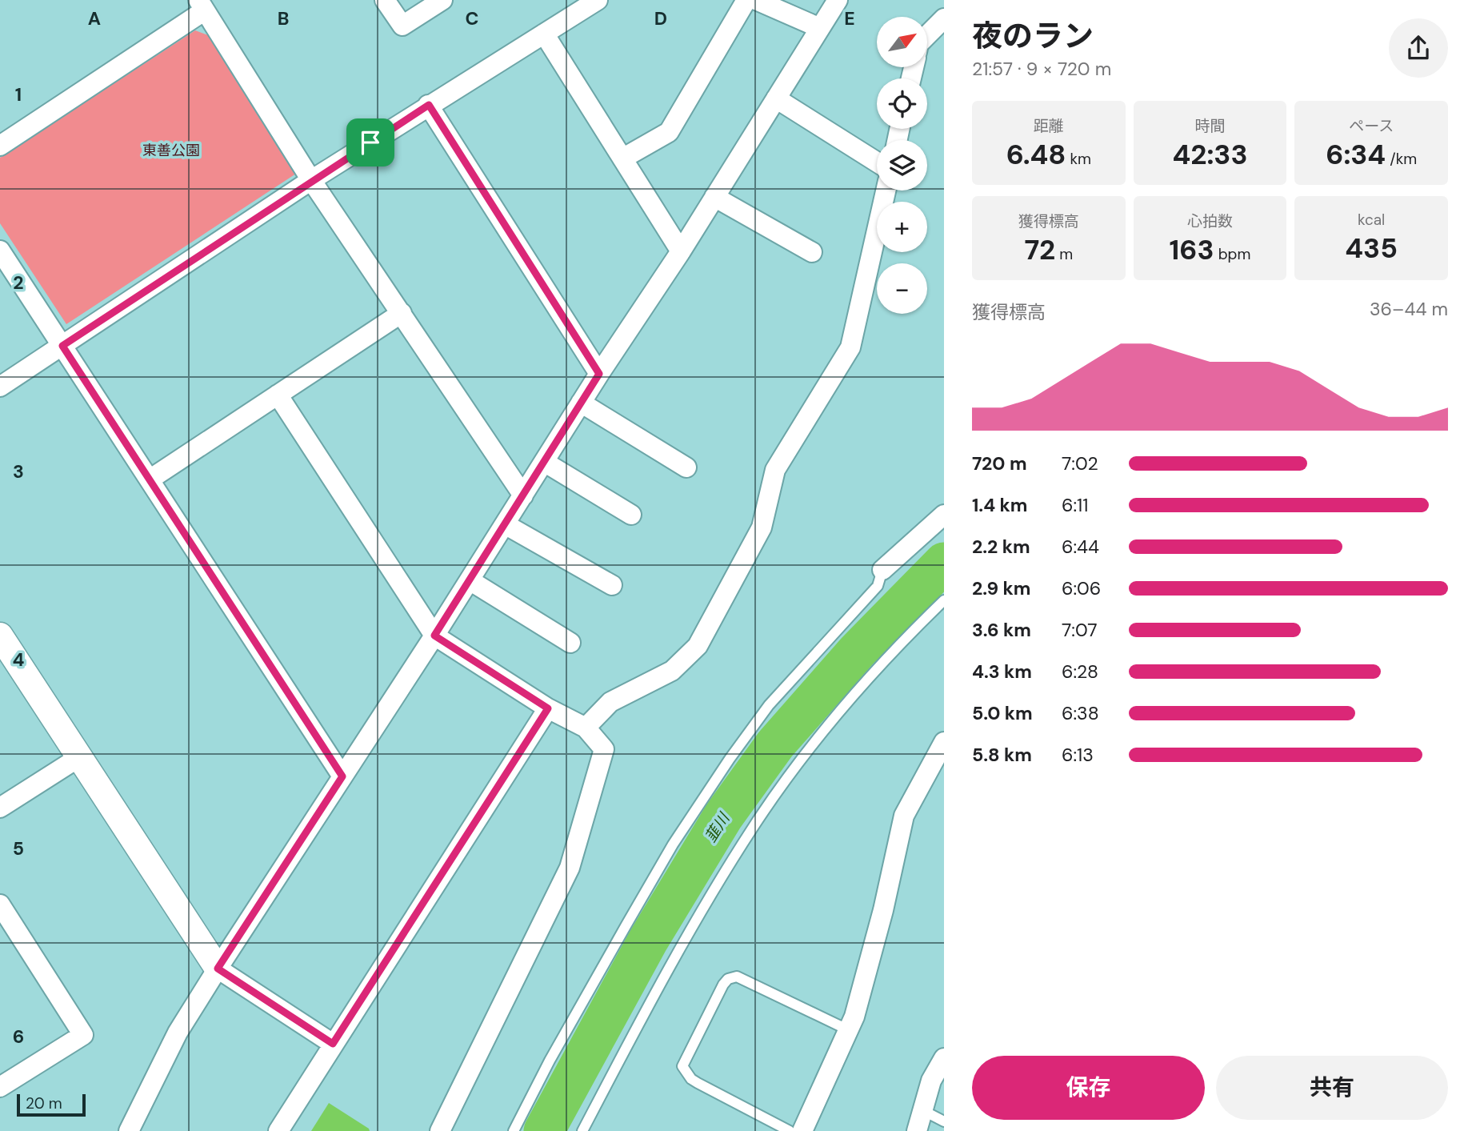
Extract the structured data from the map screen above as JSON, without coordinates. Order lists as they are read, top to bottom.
{
  "water": ["韮川"],
  "parks": ["東善公園"],
  "scale_bar": "20 m",
  "north": "top right",
  "page": {
    "heading": ["夜のラン", "21:57 · 9 × 720 m"],
    "map_buttons": ["+", "−"],
    "stats": [
      ["距離", "6.48 km"],
      ["時間", "42:33"],
      ["ペース", "6:34 /km"],
      ["獲得標高", "72 m"],
      ["心拍数", "163 bpm"],
      ["kcal", "435"]
    ],
    "chart": ["獲得標高", "36–44 m"],
    "list": [
      {
        "name": "720 m",
        "note": "7:02"
      },
      {
        "name": "1.4 km",
        "note": "6:11"
      },
      {
        "name": "2.2 km",
        "note": "6:44"
      },
      {
        "name": "2.9 km",
        "note": "6:06"
      },
      {
        "name": "3.6 km",
        "note": "7:07"
      },
      {
        "name": "4.3 km",
        "note": "6:28"
      },
      {
        "name": "5.0 km",
        "note": "6:38"
      },
      {
        "name": "5.8 km",
        "note": "6:13"
      }
    ],
    "buttons": ["保存", "共有"],
    "scale": "20 m"
  },
  "grid": {
    "columns": [
      "A",
      "B",
      "C",
      "D",
      "E"
    ],
    "rows": [
      "1",
      "2",
      "3",
      "4",
      "5",
      "6"
    ]
  }
}
